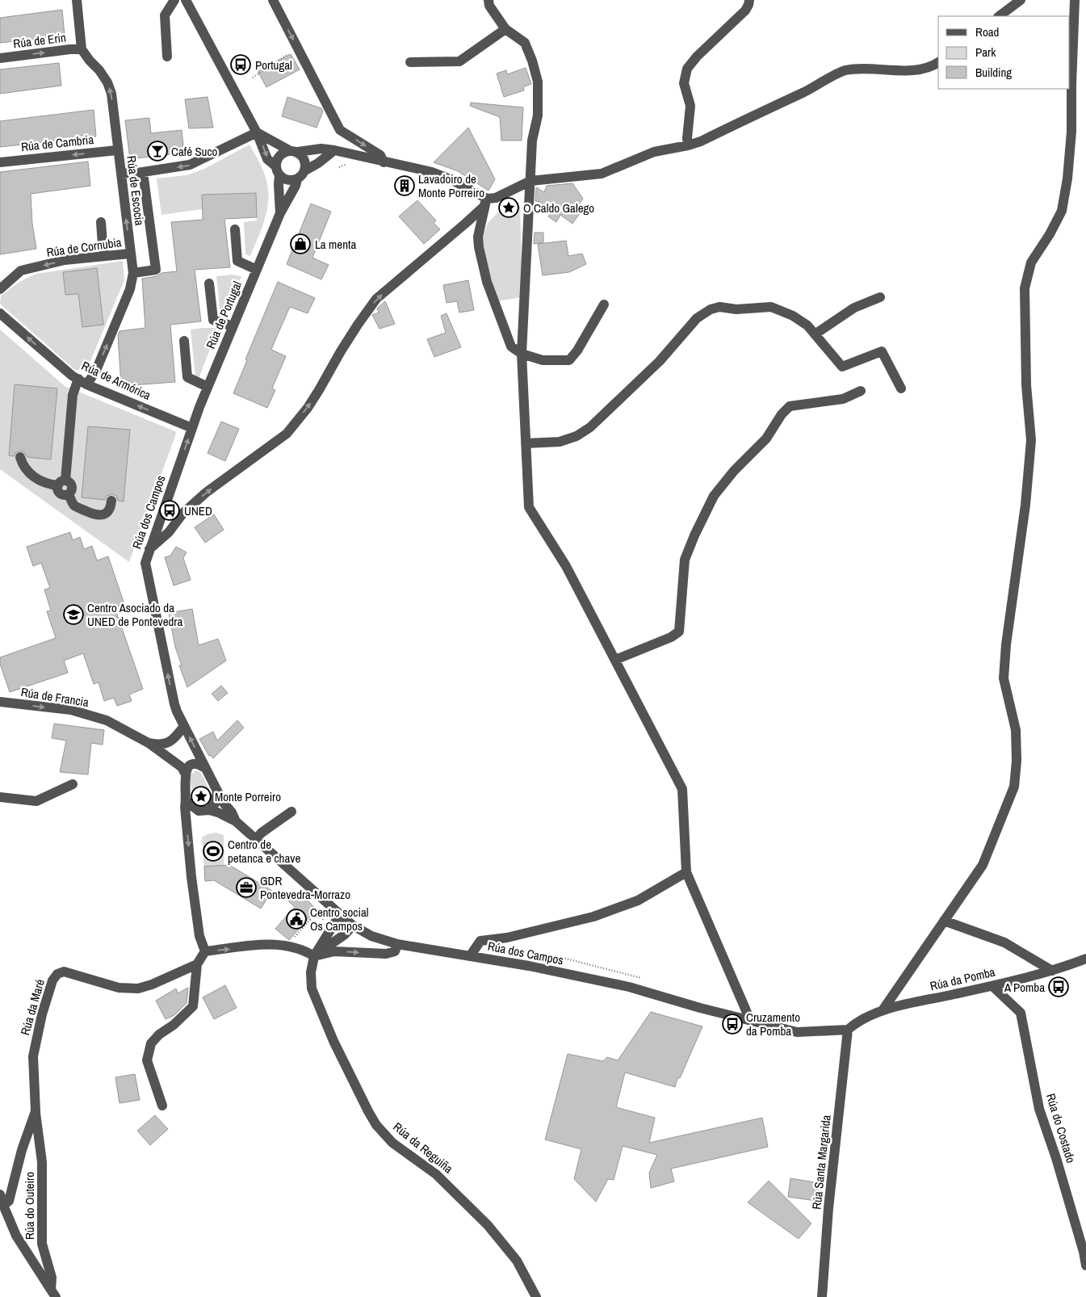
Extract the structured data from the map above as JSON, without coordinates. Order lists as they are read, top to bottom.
{
  "streets": {
    "street": [
      "Rúa de Erin",
      "Rúa de Cambria",
      "Rúa de Escocia",
      "Rúa de Cornubia",
      "Rúa de Portugal",
      "Rúa de Armórica",
      "Rúa dos Campos",
      "Rúa de Francia",
      "Rúa da Pomba",
      "Rúa da Maré",
      "Rúa do Costado",
      "Rúa da Reguiña",
      "Rúa Santa Margarida",
      "Rúa do Outeiro"
    ]
  },
  "crossings": [
    ["Rúa de Erin", "Rúa de Escocia"],
    ["Rúa de Cambria", "Rúa de Escocia"],
    ["Rúa de Escocia", "Rúa de Cornubia"],
    ["Rúa de Escocia", "Rúa de Armórica"],
    ["Rúa de Portugal", "Rúa de Armórica"],
    ["Rúa de Portugal", "Rúa dos Campos"],
    ["Rúa de Armórica", "Rúa dos Campos"],
    ["Rúa dos Campos", "Rúa de Francia"],
    ["Rúa dos Campos", "Rúa da Pomba"],
    ["Rúa dos Campos", "Rúa da Reguiña"],
    ["Rúa dos Campos", "Rúa Santa Margarida"],
    ["Rúa da Pomba", "Rúa do Costado"],
    ["Rúa da Pomba", "Rúa Santa Margarida"],
    ["Rúa da Maré", "Rúa do Outeiro"]
  ],
  "one_way": [
    "Rúa de Erin",
    "Rúa de Cambria",
    "Rúa de Escocia",
    "Rúa de Cornubia",
    "Rúa de Armórica",
    "Rúa de Francia"
  ],
  "places": {
    "bus stop": [
      "Portugal",
      "UNED",
      "A Pomba",
      "Cruzamento da Pomba"
    ],
    "bar": ["Café Suco"],
    "building": ["Lavadoiro de Monte Porreiro"],
    "place": ["O Caldo Galego", "Monte Porreiro"],
    "shop": ["La menta"],
    "school or university": ["Centro Asociado da UNED de Pontevedra"],
    "sports": ["Centro de petanca e chave"],
    "office": ["GDR Pontevedra-Morrazo"],
    "public building": ["Centro social Os Campos"]
  },
  "legend": ["Road", "Park", "Building"]
}
